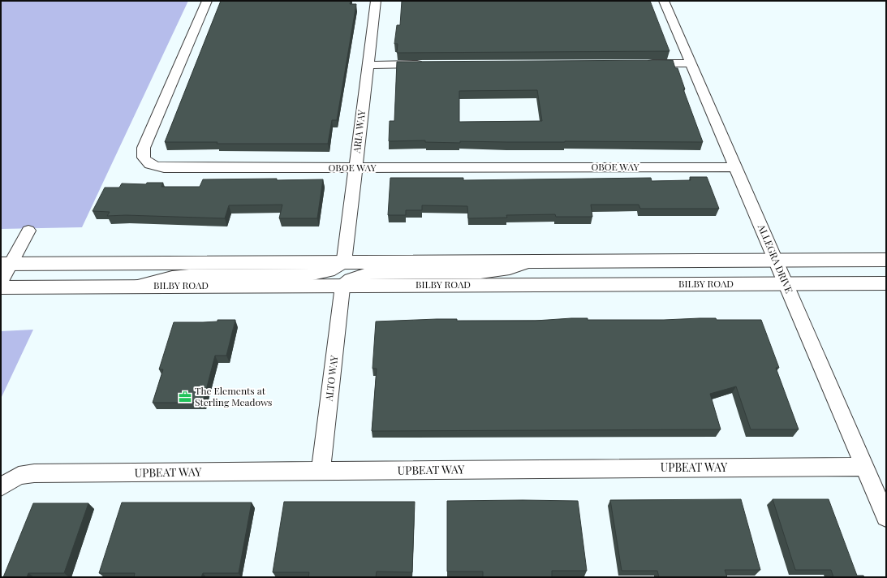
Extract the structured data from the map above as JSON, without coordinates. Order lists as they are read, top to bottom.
{
  "streets": {
    "street": [
      "ARIA WAY",
      "OBOE WAY",
      "ALLEGRA DRIVE",
      "BILBY ROAD",
      "ALTO WAY",
      "UPBEAT WAY"
    ]
  },
  "crossings": [
    ["ARIA WAY", "OBOE WAY"],
    ["OBOE WAY", "ALLEGRA DRIVE"],
    ["ALLEGRA DRIVE", "BILBY ROAD"],
    ["ALLEGRA DRIVE", "UPBEAT WAY"],
    ["BILBY ROAD", "ALTO WAY"],
    ["ALTO WAY", "UPBEAT WAY"]
  ],
  "places": {
    "office": ["The Elements at Sterling Meadows"]
  }
}
